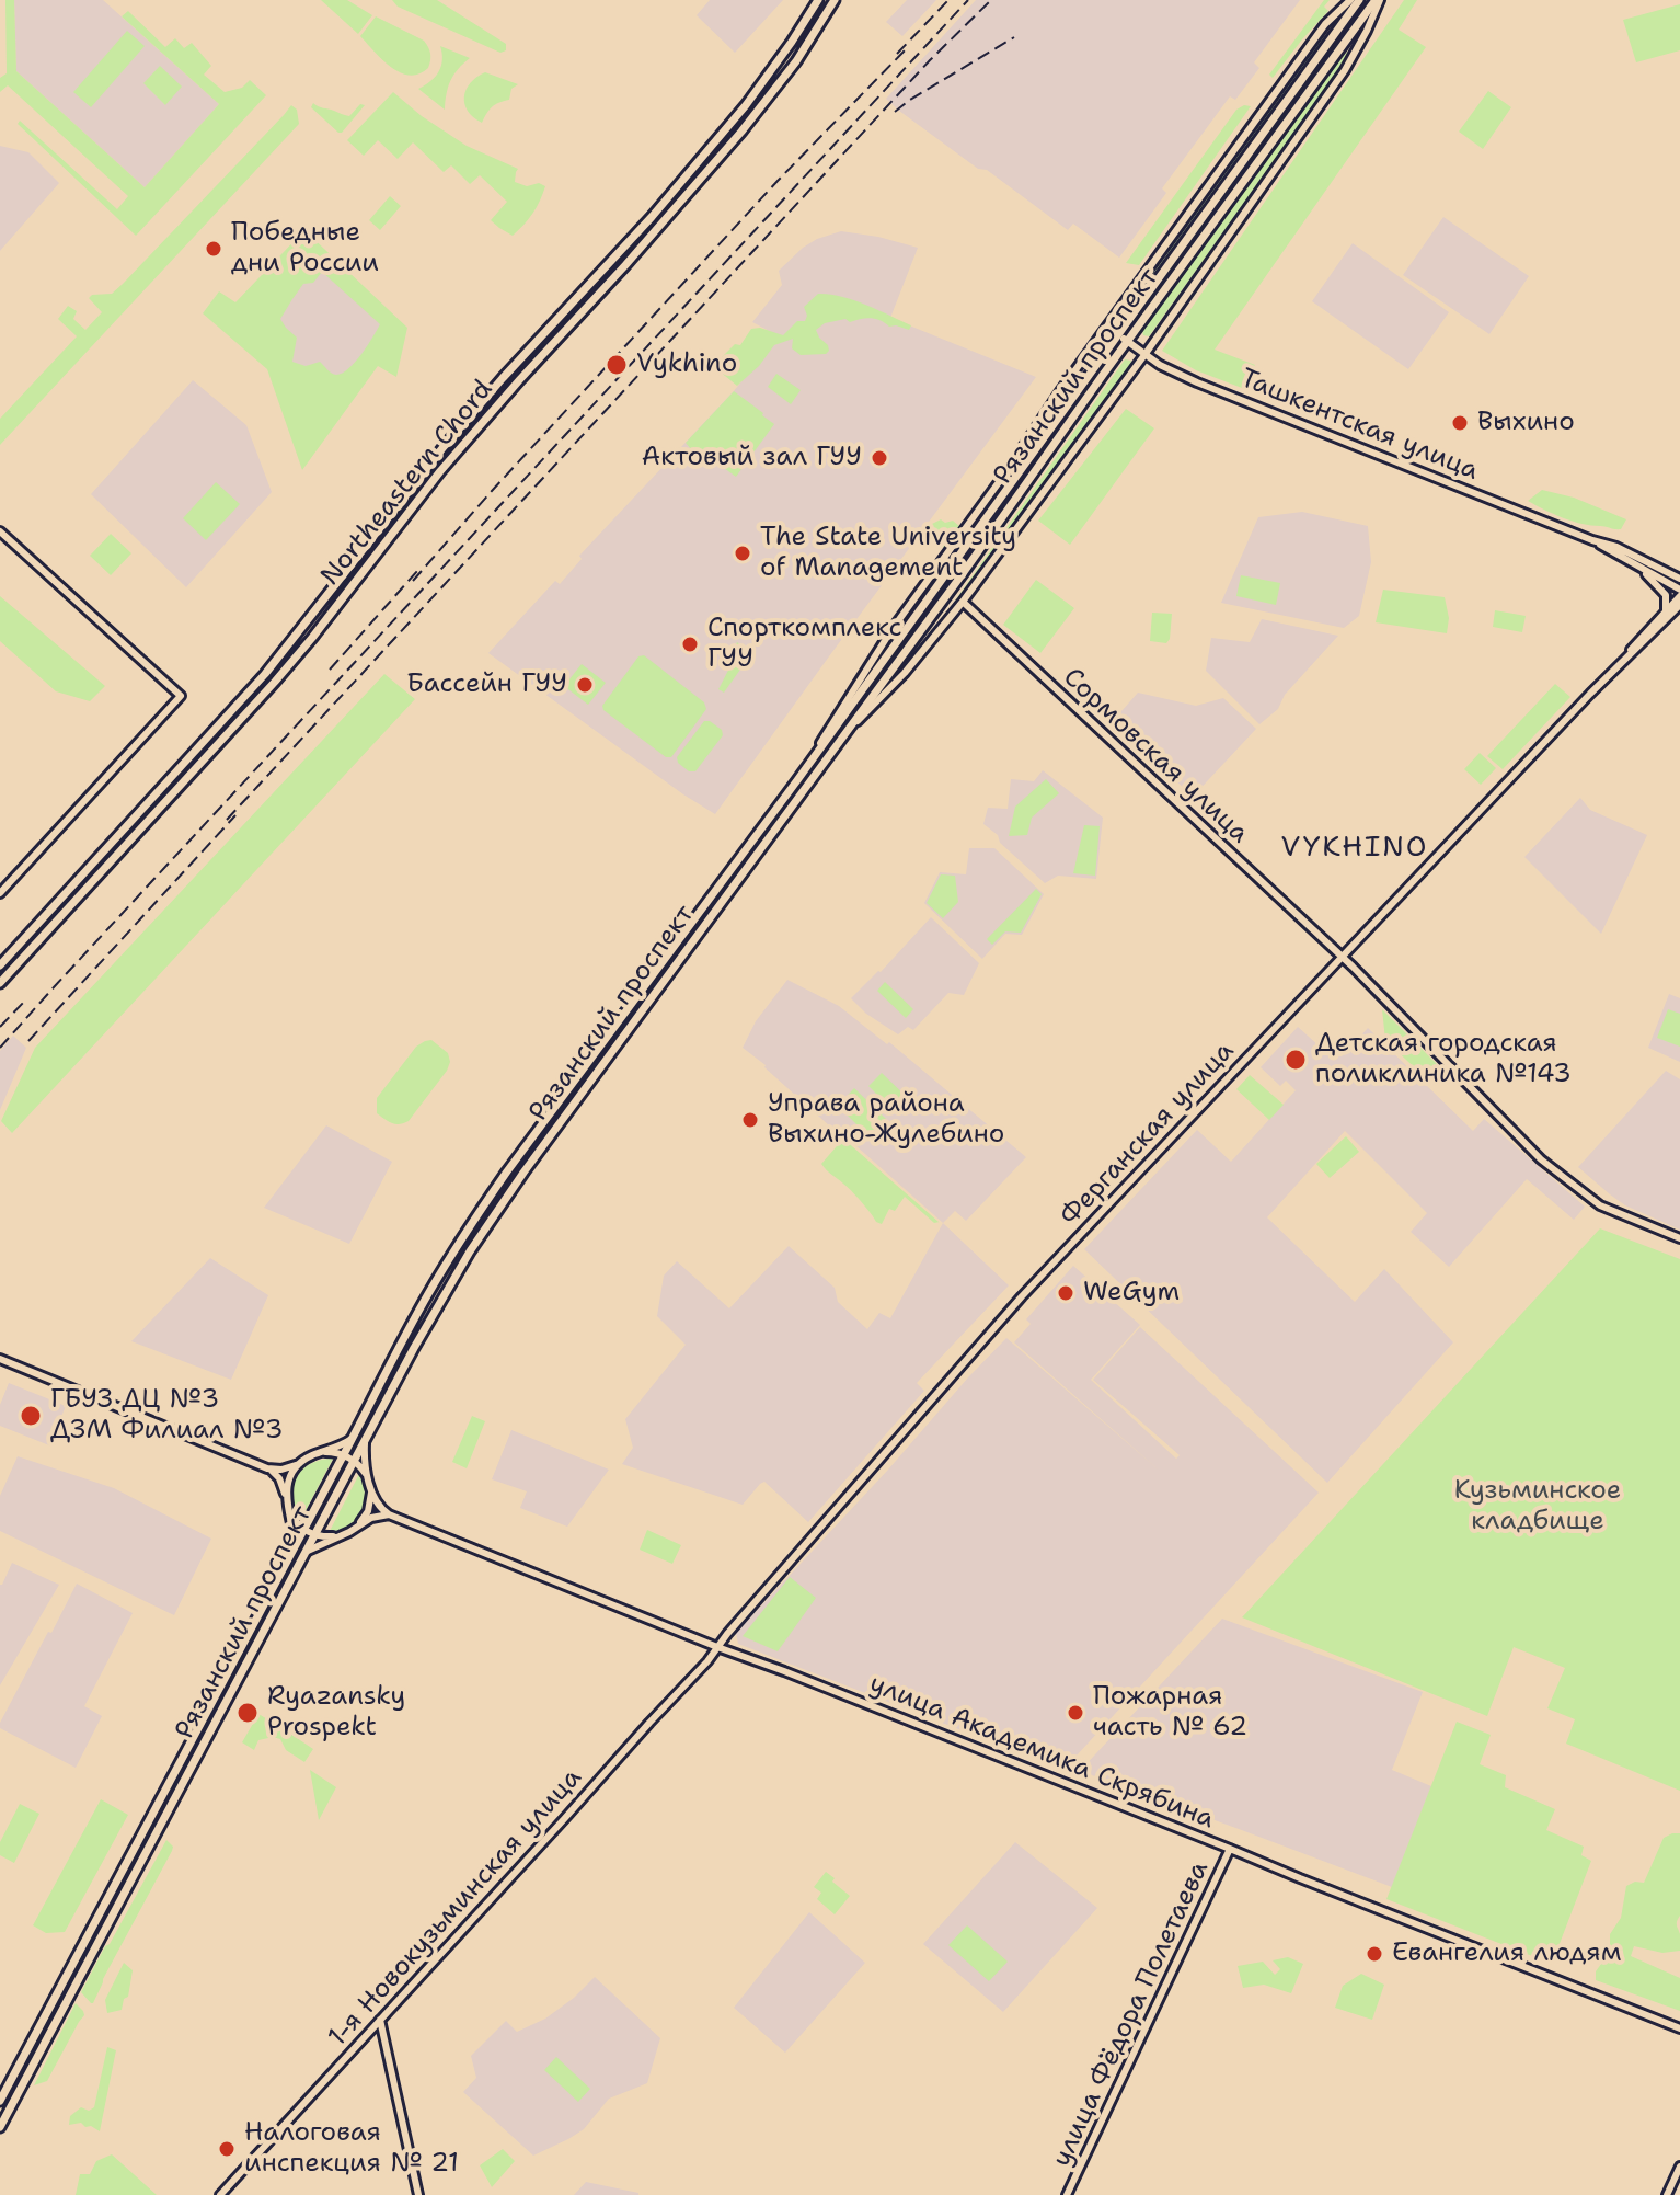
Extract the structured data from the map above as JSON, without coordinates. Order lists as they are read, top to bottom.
{
  "streets": {
    "main road": ["Рязанский проспект", "Northeastern Chord"],
    "street": [
      "Ташкентская улица",
      "Сормовская улица",
      "Ферганская улица",
      "улица Академика Скрябина",
      "1-я Новокузьминская улица",
      "улица Фёдора Полетаева"
    ]
  },
  "crossings": [
    ["Рязанский проспект", "Ташкентская улица"],
    ["Ташкентская улица", "Ферганская улица"],
    ["Сормовская улица", "Ферганская улица"],
    ["Ферганская улица", "улица Академика Скрябина"],
    ["Ферганская улица", "1-я Новокузьминская улица"],
    ["улица Академика Скрябина", "1-я Новокузьминская улица"],
    ["улица Академика Скрябина", "улица Фёдора Полетаева"]
  ],
  "districts": ["VYKHINO"],
  "parks": ["Кузьминское кладбище"],
  "places": [
    "Победные дни России",
    "Vykhino",
    "Выхино",
    "Актовый зал ГУУ",
    "The State University of Management",
    "Спорткомплекс ГУУ",
    "Бассейн ГУУ",
    "Детская городская поликлиника №143",
    "Управа района Выхино-Жулебино",
    "WeGym",
    "ГБУЗ ДЦ №3 ДЗМ Филиал №3",
    "Ryazansky Prospekt",
    "Пожарная часть № 62",
    "Евангелия людям",
    "Налоговая инспекция № 21"
  ]
}
